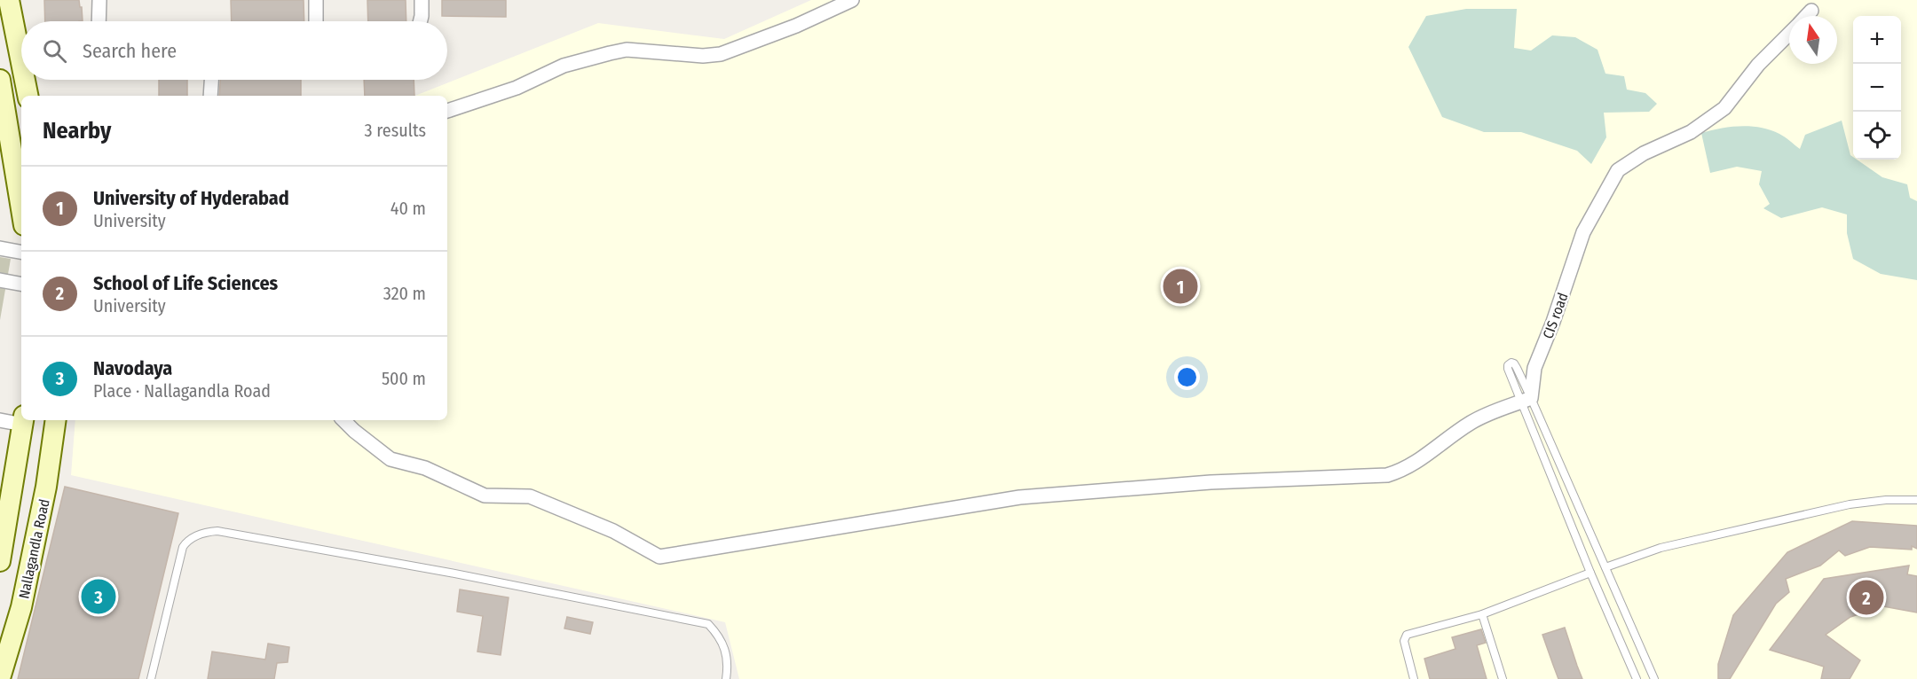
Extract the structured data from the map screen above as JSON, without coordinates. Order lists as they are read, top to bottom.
{
  "streets": {
    "main road": ["Nallagandla Road"],
    "street": ["CIS road"]
  },
  "north": "top",
  "page": {
    "map_buttons": ["+", "−"],
    "search": "Search here",
    "heading": ["Nearby", "3 results"],
    "list": [
      {
        "mark": "1",
        "name": "University of Hyderabad",
        "note": "University",
        "value": "40 m"
      },
      {
        "mark": "2",
        "name": "School of Life Sciences",
        "note": "University",
        "value": "320 m"
      },
      {
        "mark": "3",
        "name": "Navodaya",
        "note": "Place · Nallagandla Road",
        "value": "500 m"
      }
    ],
    "pins": ["1", "3", "2"]
  }
}
